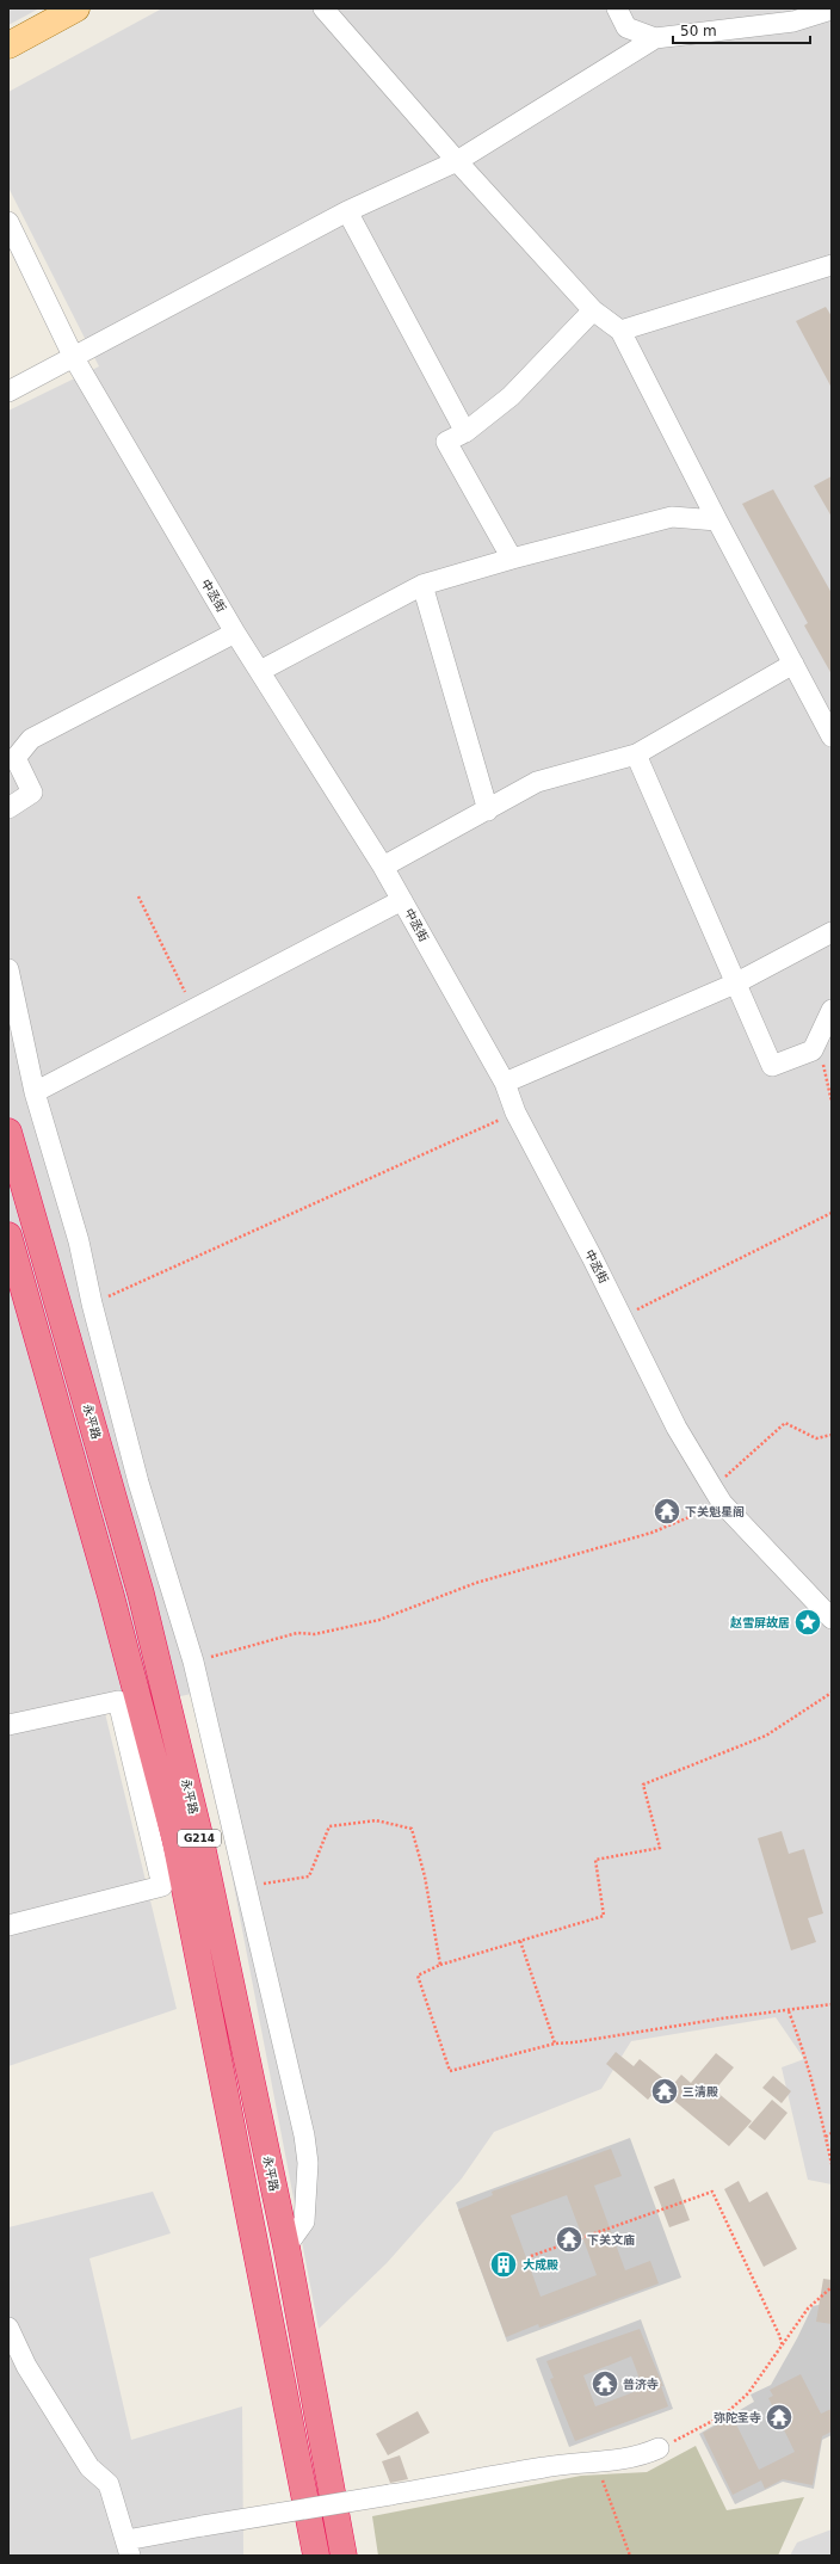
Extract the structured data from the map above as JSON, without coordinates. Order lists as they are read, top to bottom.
{
  "streets": {
    "highway": ["永平路", "G214"],
    "street": ["中丞街"]
  },
  "places": {
    "temple": [
      "下关魁星阁",
      "三清殿",
      "下关文庙",
      "普济寺",
      "弥陀圣寺"
    ],
    "place": ["赵雪屏故居"],
    "building": ["大成殿"]
  },
  "scale_bar": "50 m"
}
